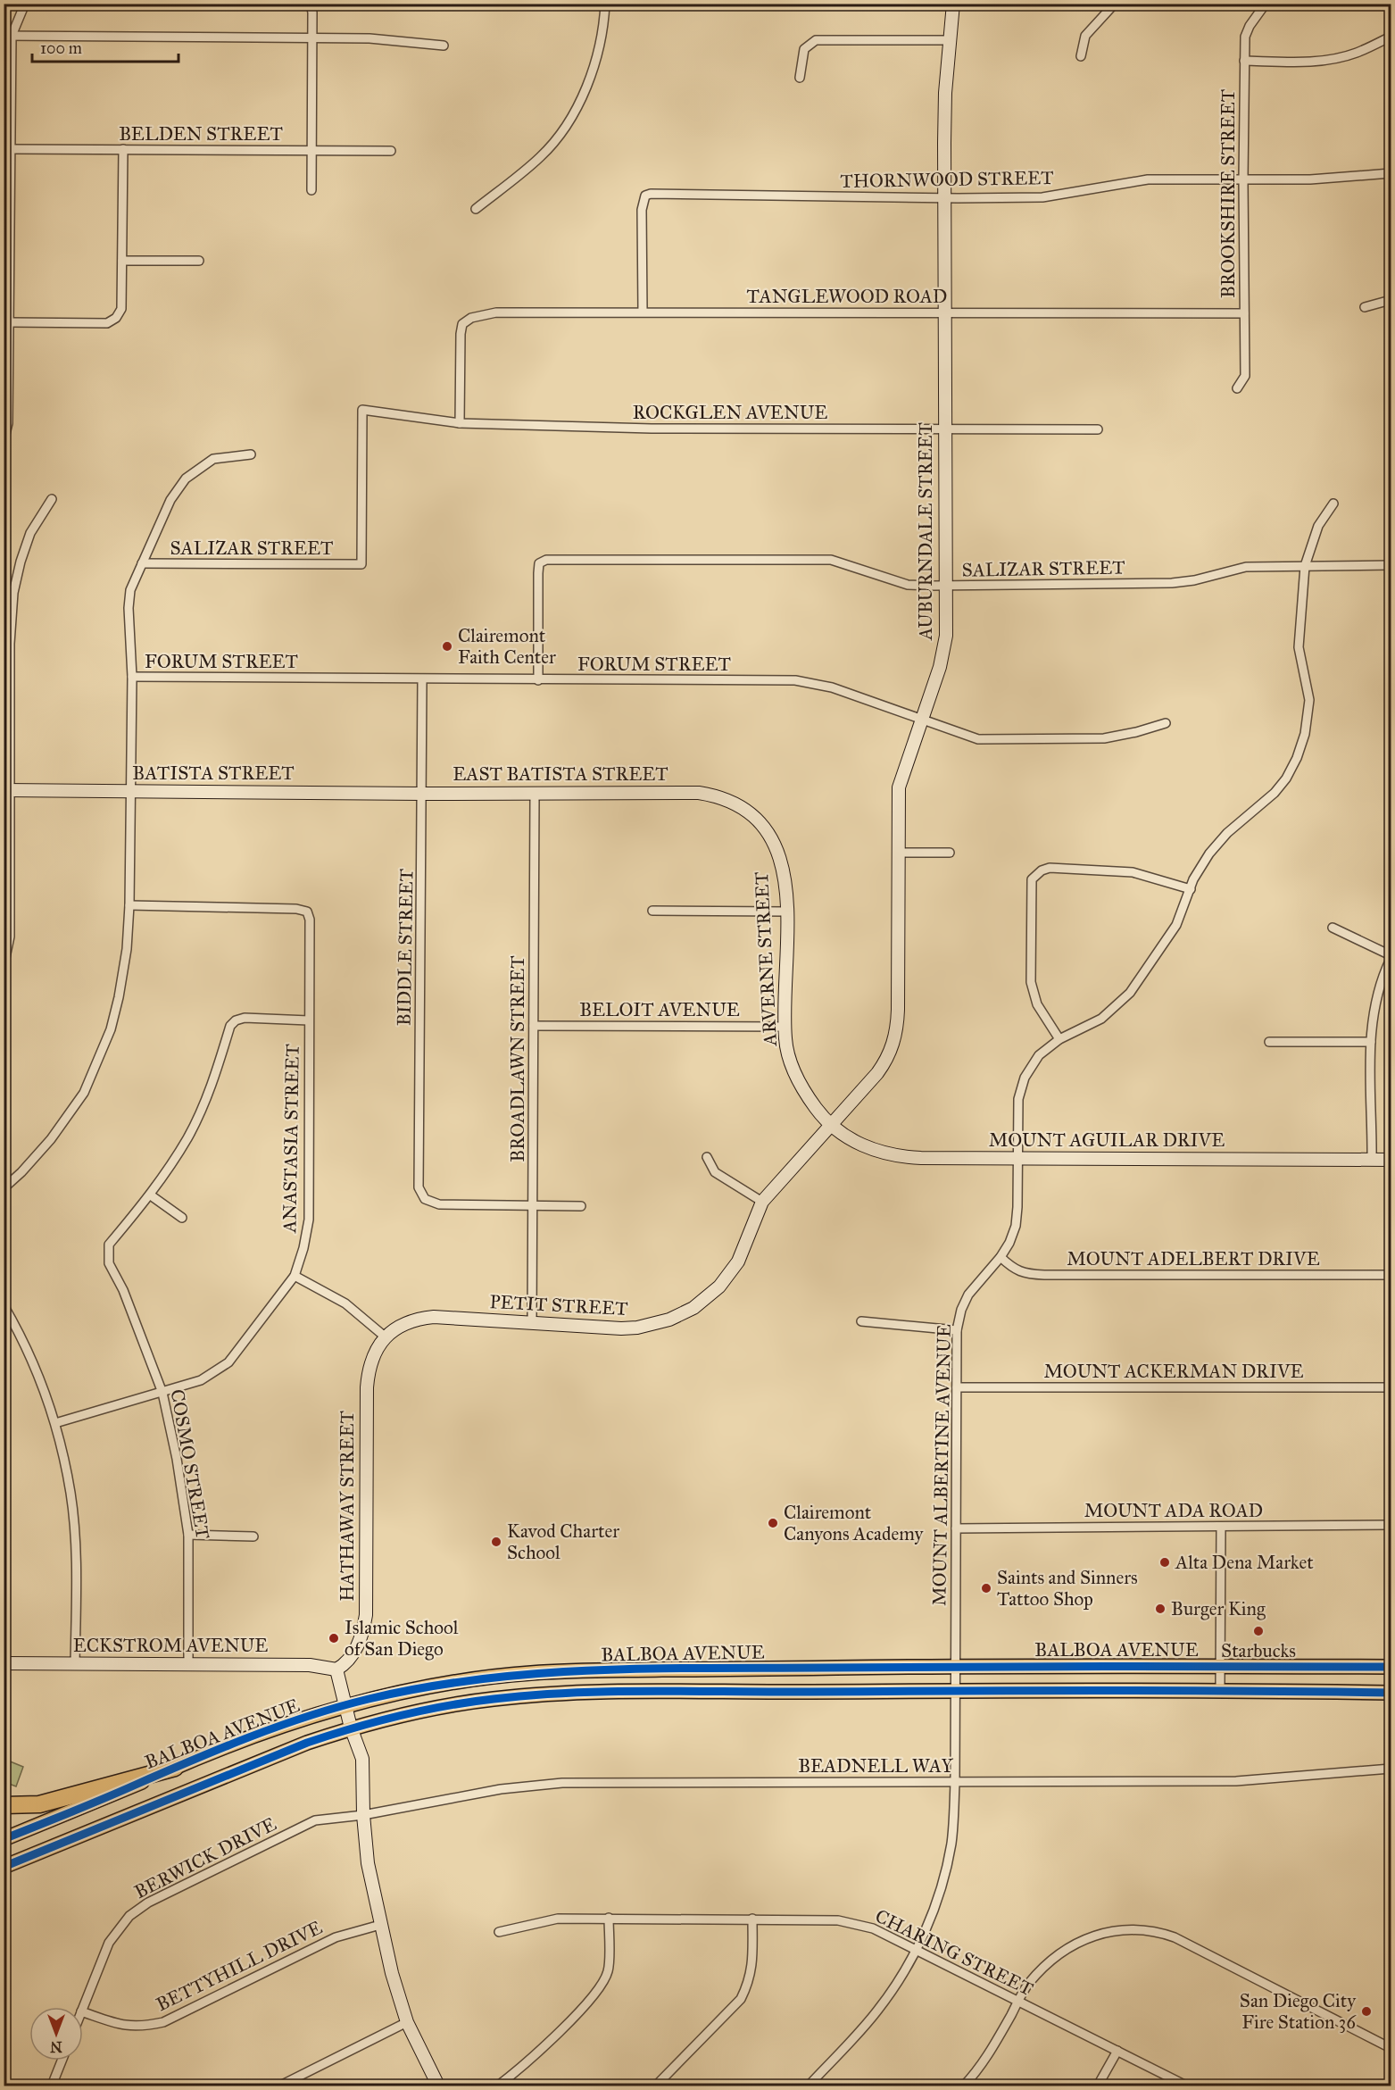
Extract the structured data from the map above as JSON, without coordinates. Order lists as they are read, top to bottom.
{
  "streets": {
    "main road": ["BALBOA AVENUE"],
    "street": [
      "BELDEN STREET",
      "THORNWOOD STREET",
      "BROOKSHIRE STREET",
      "TANGLEWOOD ROAD",
      "ROCKGLEN AVENUE",
      "AUBURNDALE STREET",
      "SALIZAR STREET",
      "FORUM STREET",
      "BATISTA STREET",
      "EAST BATISTA STREET",
      "BIDDLE STREET",
      "ARVERNE STREET",
      "BELOIT AVENUE",
      "BROADLAWN STREET",
      "ANASTASIA STREET",
      "MOUNT AGUILAR DRIVE",
      "MOUNT ADELBERT DRIVE",
      "PETIT STREET",
      "MOUNT ACKERMAN DRIVE",
      "COSMO STREET",
      "MOUNT ALBERTINE AVENUE",
      "HATHAWAY STREET",
      "MOUNT ADA ROAD",
      "ECKSTROM AVENUE",
      "BEADNELL WAY",
      "BERWICK DRIVE",
      "CHARING STREET",
      "BETTYHILL DRIVE"
    ]
  },
  "crossings": [
    ["THORNWOOD STREET", "BROOKSHIRE STREET"],
    ["THORNWOOD STREET", "TANGLEWOOD ROAD"],
    ["THORNWOOD STREET", "AUBURNDALE STREET"],
    ["BROOKSHIRE STREET", "TANGLEWOOD ROAD"],
    ["TANGLEWOOD ROAD", "ROCKGLEN AVENUE"],
    ["TANGLEWOOD ROAD", "AUBURNDALE STREET"],
    ["ROCKGLEN AVENUE", "AUBURNDALE STREET"],
    ["ROCKGLEN AVENUE", "SALIZAR STREET"],
    ["AUBURNDALE STREET", "SALIZAR STREET"],
    ["AUBURNDALE STREET", "FORUM STREET"],
    ["AUBURNDALE STREET", "ARVERNE STREET"],
    ["AUBURNDALE STREET", "MOUNT AGUILAR DRIVE"],
    ["AUBURNDALE STREET", "PETIT STREET"],
    ["SALIZAR STREET", "FORUM STREET"],
    ["SALIZAR STREET", "MOUNT ALBERTINE AVENUE"],
    ["FORUM STREET", "BIDDLE STREET"],
    ["BATISTA STREET", "EAST BATISTA STREET"],
    ["BATISTA STREET", "BIDDLE STREET"],
    ["EAST BATISTA STREET", "BIDDLE STREET"],
    ["EAST BATISTA STREET", "ARVERNE STREET"],
    ["EAST BATISTA STREET", "BROADLAWN STREET"],
    ["BIDDLE STREET", "BROADLAWN STREET"],
    ["ARVERNE STREET", "BELOIT AVENUE"],
    ["ARVERNE STREET", "MOUNT AGUILAR DRIVE"],
    ["ARVERNE STREET", "PETIT STREET"],
    ["BELOIT AVENUE", "BROADLAWN STREET"],
    ["BROADLAWN STREET", "PETIT STREET"],
    ["ANASTASIA STREET", "COSMO STREET"],
    ["MOUNT AGUILAR DRIVE", "PETIT STREET"],
    ["MOUNT AGUILAR DRIVE", "MOUNT ALBERTINE AVENUE"],
    ["MOUNT ADELBERT DRIVE", "MOUNT ALBERTINE AVENUE"],
    ["PETIT STREET", "HATHAWAY STREET"],
    ["MOUNT ACKERMAN DRIVE", "MOUNT ALBERTINE AVENUE"],
    ["COSMO STREET", "ECKSTROM AVENUE"],
    ["MOUNT ALBERTINE AVENUE", "MOUNT ADA ROAD"],
    ["MOUNT ALBERTINE AVENUE", "BALBOA AVENUE"],
    ["MOUNT ALBERTINE AVENUE", "BEADNELL WAY"],
    ["MOUNT ALBERTINE AVENUE", "CHARING STREET"],
    ["HATHAWAY STREET", "ECKSTROM AVENUE"],
    ["BEADNELL WAY", "BERWICK DRIVE"]
  ],
  "places": [
    "Clairemont Faith Center",
    "Clairemont Canyons Academy",
    "Kavod Charter School",
    "Alta Dena Market",
    "Saints and Sinners Tattoo Shop",
    "Burger King",
    "Starbucks",
    "Islamic School of San Diego",
    "San Diego City Fire Station 36"
  ],
  "scale_bar": "100 m",
  "north": "bottom"
}
